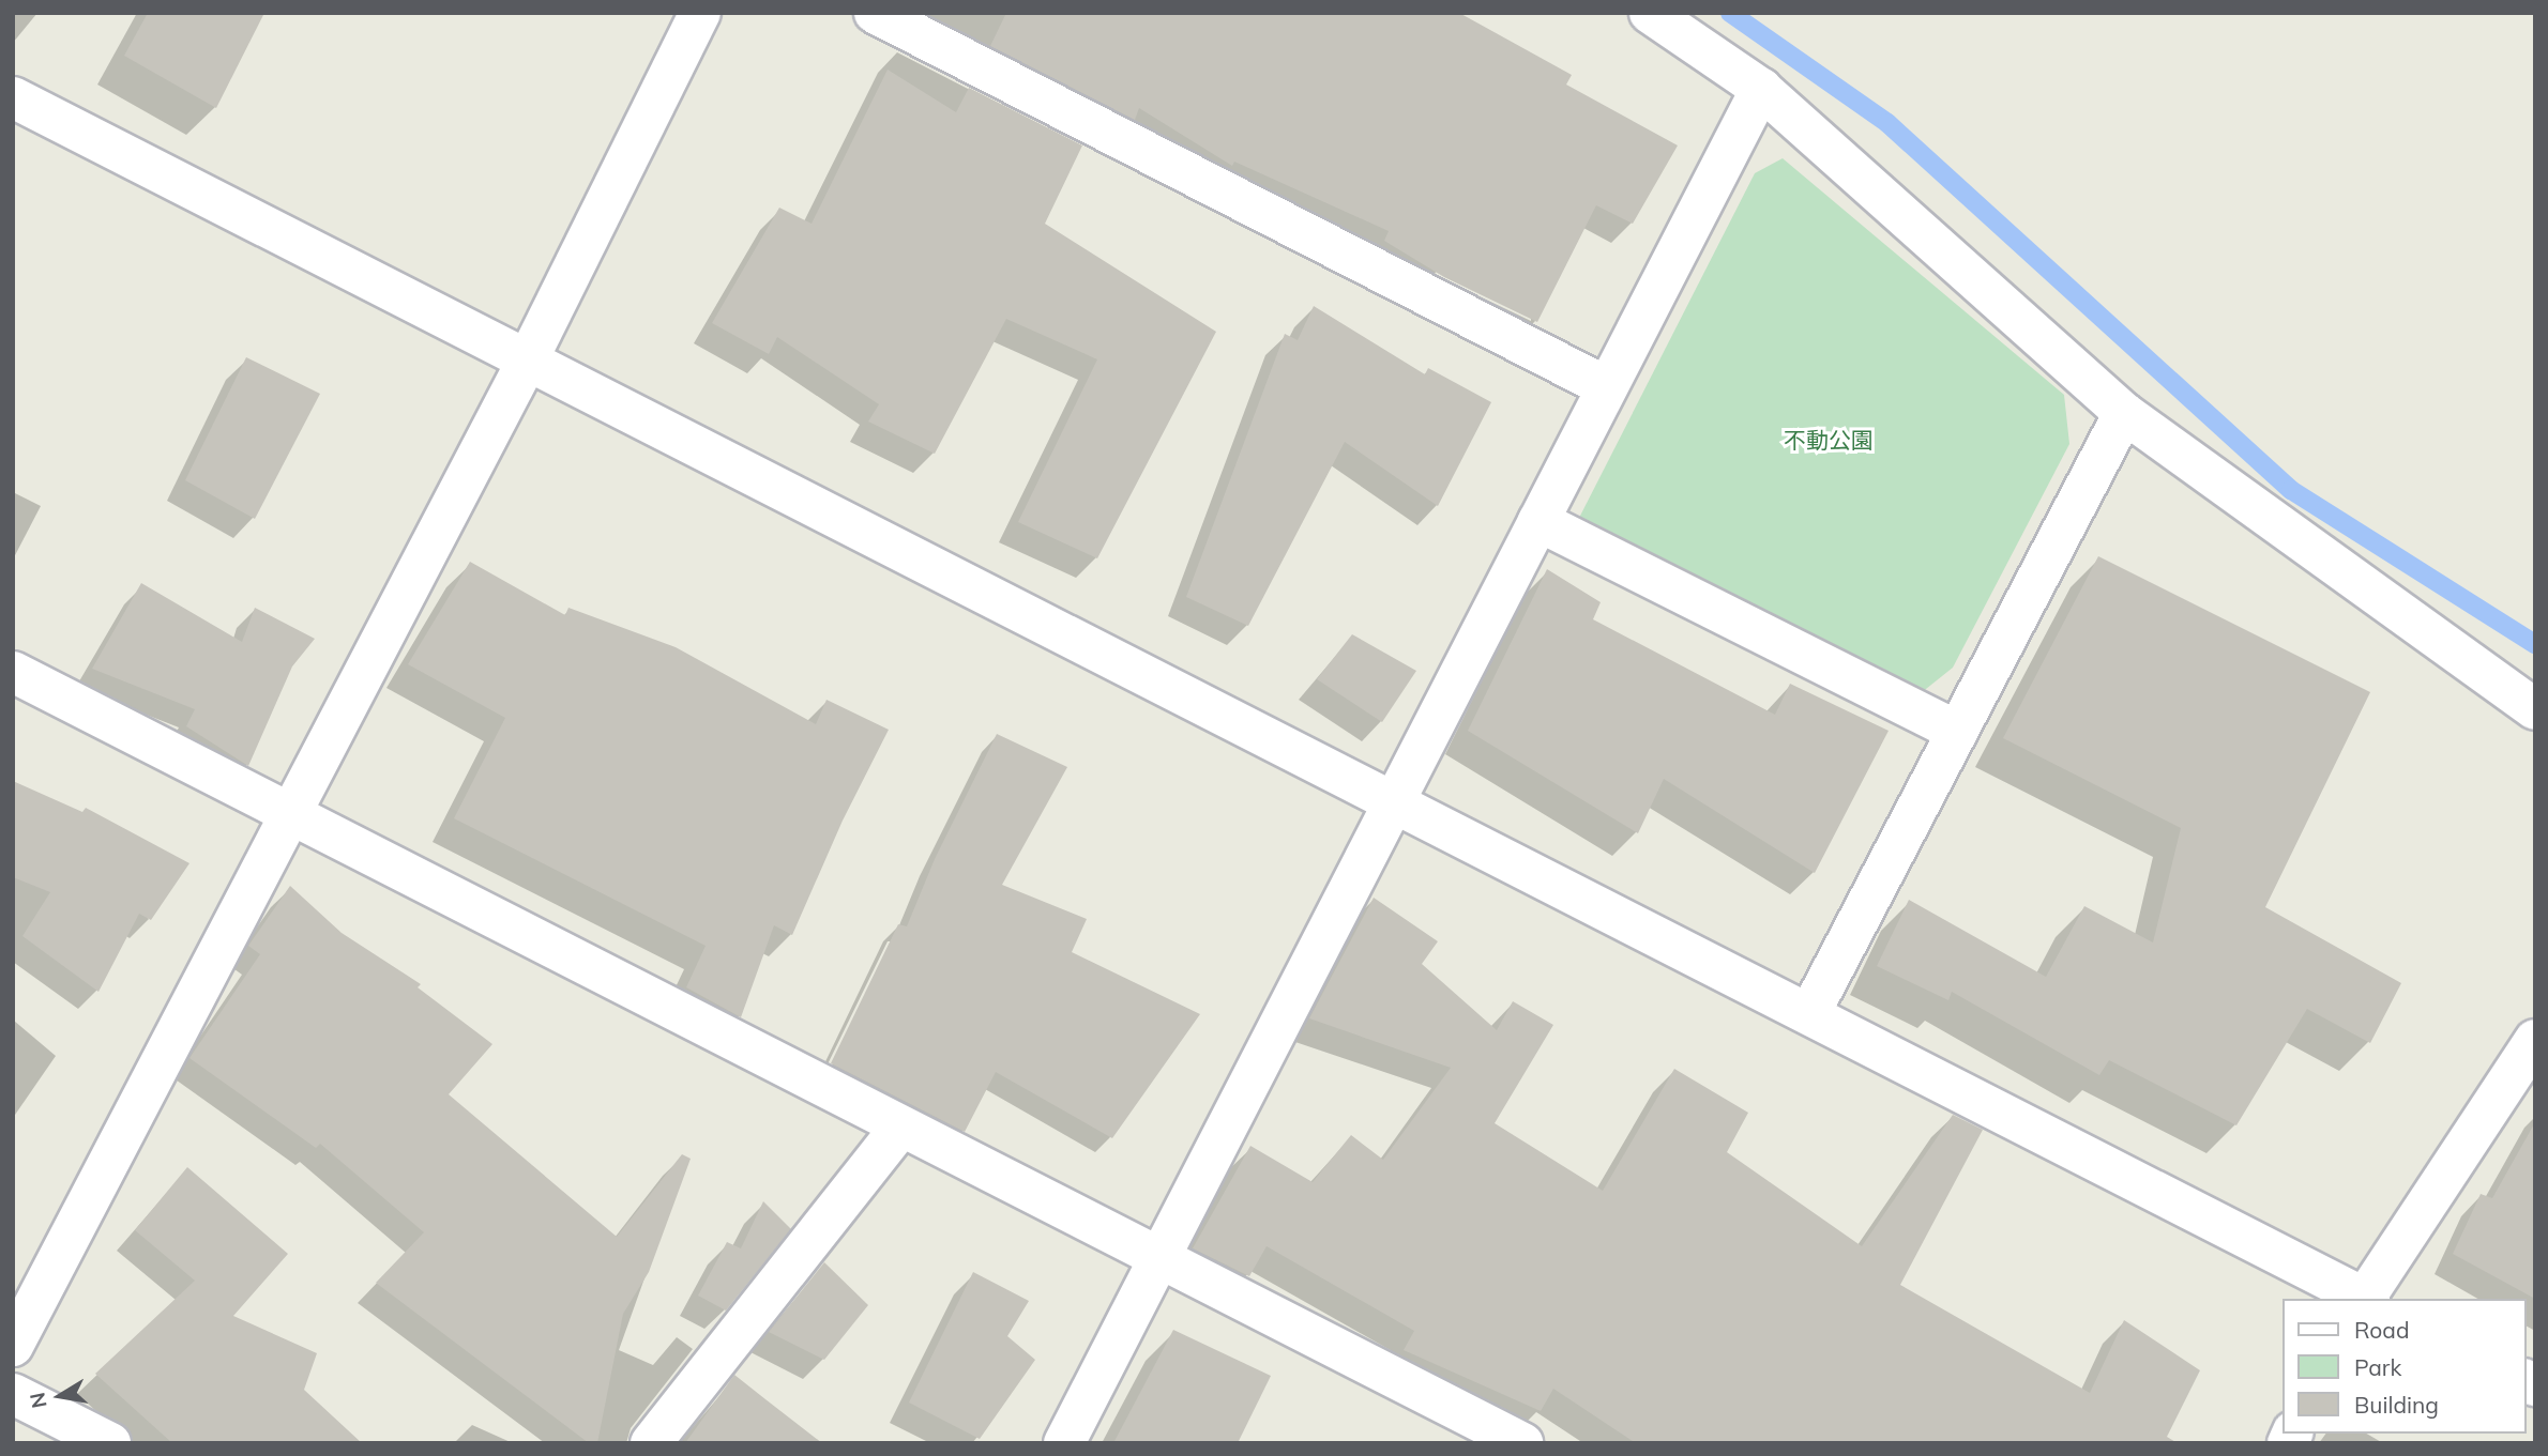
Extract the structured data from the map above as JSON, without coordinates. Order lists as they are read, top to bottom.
{
  "parks": ["不動公園"],
  "legend": ["Road", "Park", "Building"],
  "north": "left"
}
